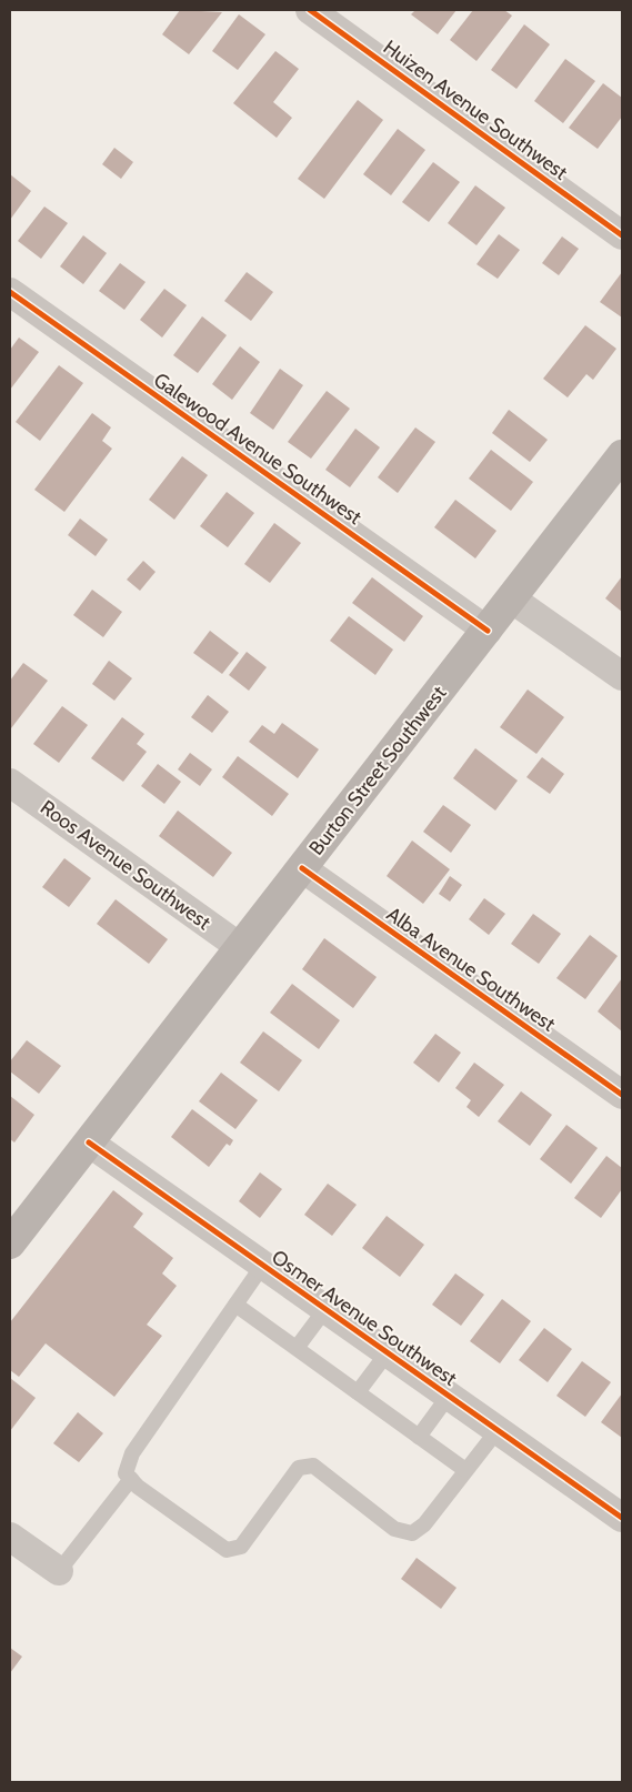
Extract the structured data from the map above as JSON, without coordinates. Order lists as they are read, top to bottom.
{
  "streets": {
    "main road": ["Burton Street Southwest"],
    "street": [
      "Huizen Avenue Southwest",
      "Galewood Avenue Southwest",
      "Roos Avenue Southwest",
      "Alba Avenue Southwest",
      "Osmer Avenue Southwest"
    ]
  },
  "crossings": [
    ["Galewood Avenue Southwest", "Burton Street Southwest"],
    ["Burton Street Southwest", "Roos Avenue Southwest"],
    ["Burton Street Southwest", "Alba Avenue Southwest"],
    ["Burton Street Southwest", "Osmer Avenue Southwest"]
  ]
}
